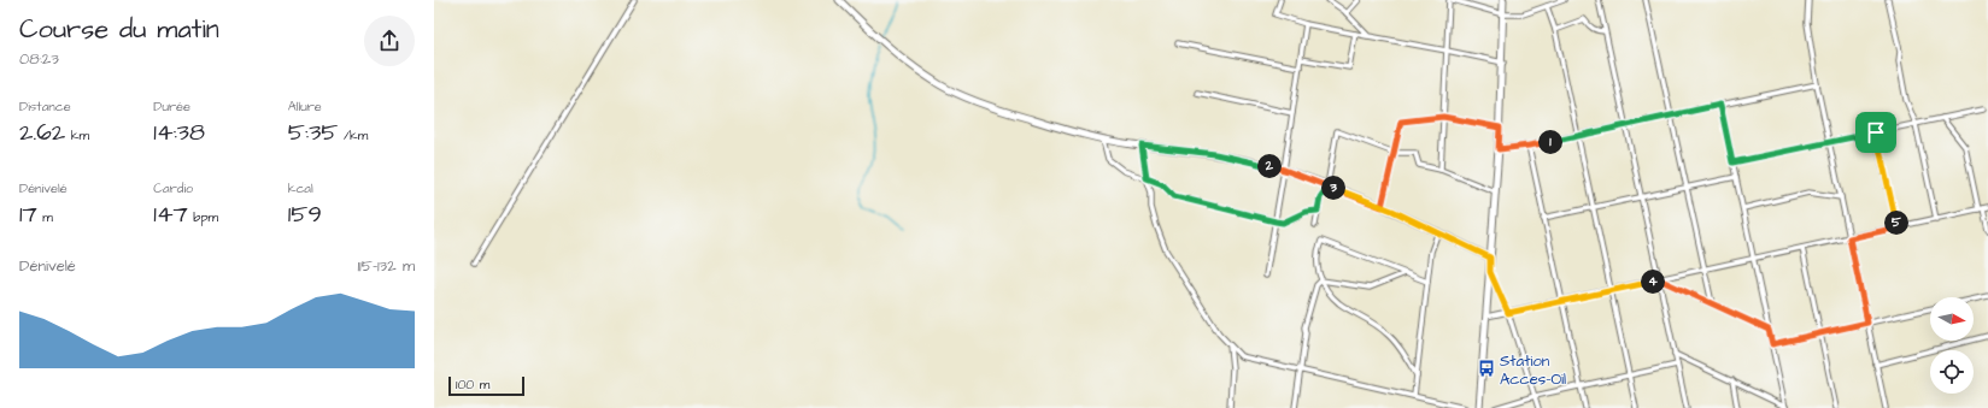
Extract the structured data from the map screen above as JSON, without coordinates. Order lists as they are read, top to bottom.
{
  "places": {
    "bus stop": ["Station Acces-Oil"]
  },
  "scale_bar": "100 m",
  "north": "right",
  "page": {
    "heading": ["Course du matin", "08:23"],
    "stats": [
      ["Distance", "2.62 km"],
      ["Durée", "14:38"],
      ["Allure", "5:35 /km"],
      ["Dénivelé", "17 m"],
      ["Cardio", "147 bpm"],
      ["kcal", "159"]
    ],
    "pins": [
      "1",
      "2",
      "3",
      "5",
      "4"
    ],
    "chart": ["Dénivelé", "115–132 m"],
    "scale": "100 m"
  }
}
